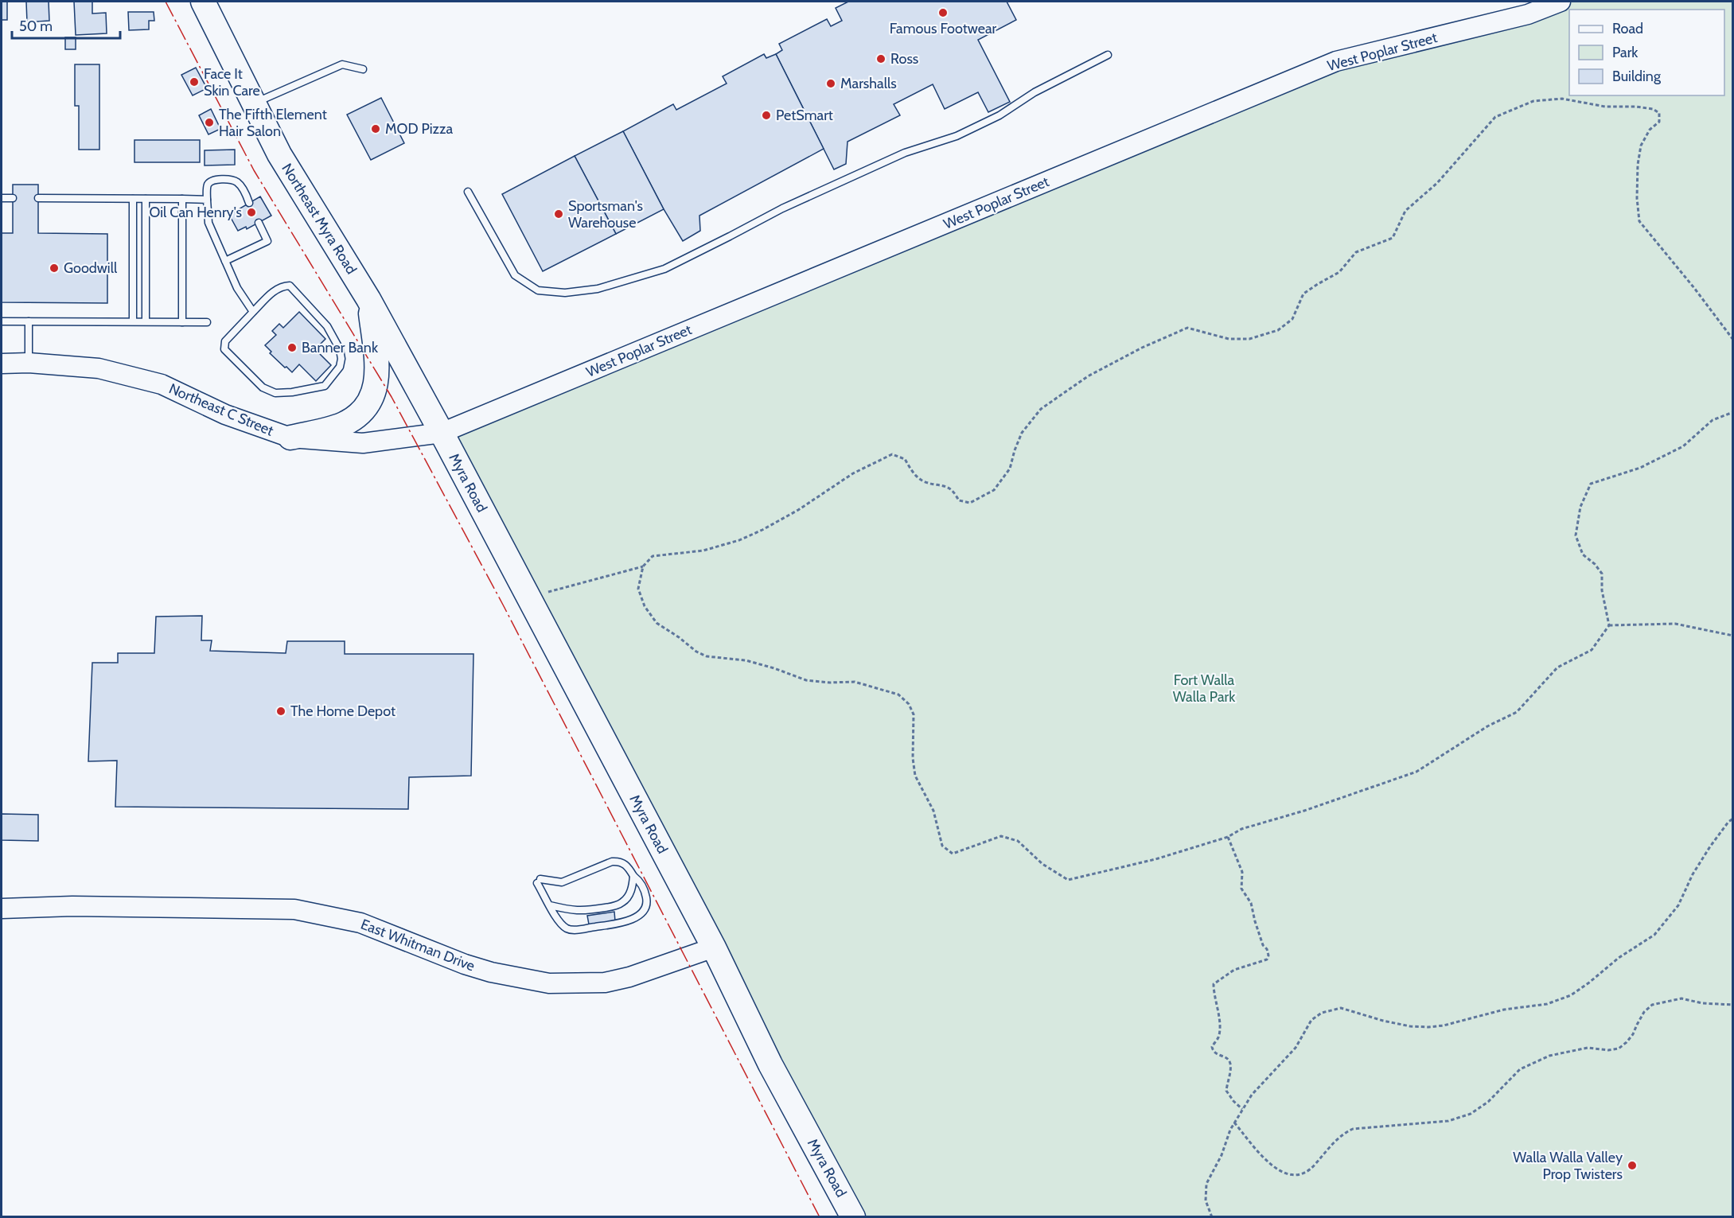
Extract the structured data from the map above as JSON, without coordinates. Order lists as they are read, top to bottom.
{
  "streets": {
    "highway": ["Northeast Myra Road", "Myra Road"],
    "main road": ["West Poplar Street", "Northeast C Street", "East Whitman Drive"]
  },
  "crossings": [
    ["West Poplar Street", "Northeast Myra Road"],
    ["West Poplar Street", "Northeast C Street"],
    ["West Poplar Street", "Myra Road"],
    ["Northeast Myra Road", "Northeast C Street"],
    ["Northeast Myra Road", "Myra Road"],
    ["Northeast C Street", "Myra Road"],
    ["Myra Road", "East Whitman Drive"]
  ],
  "parks": ["Fort Walla Walla Park"],
  "places": [
    "Famous Footwear",
    "Ross",
    "Face It Skin Care",
    "Marshalls",
    "PetSmart",
    "The Fifth Element Hair Salon",
    "MOD Pizza",
    "Oil Can Henry's",
    "Sportsman's Warehouse",
    "Goodwill",
    "Banner Bank",
    "The Home Depot",
    "Walla Walla Valley Prop Twisters"
  ],
  "legend": ["Road", "Park", "Building"],
  "scale_bar": "50 m"
}
